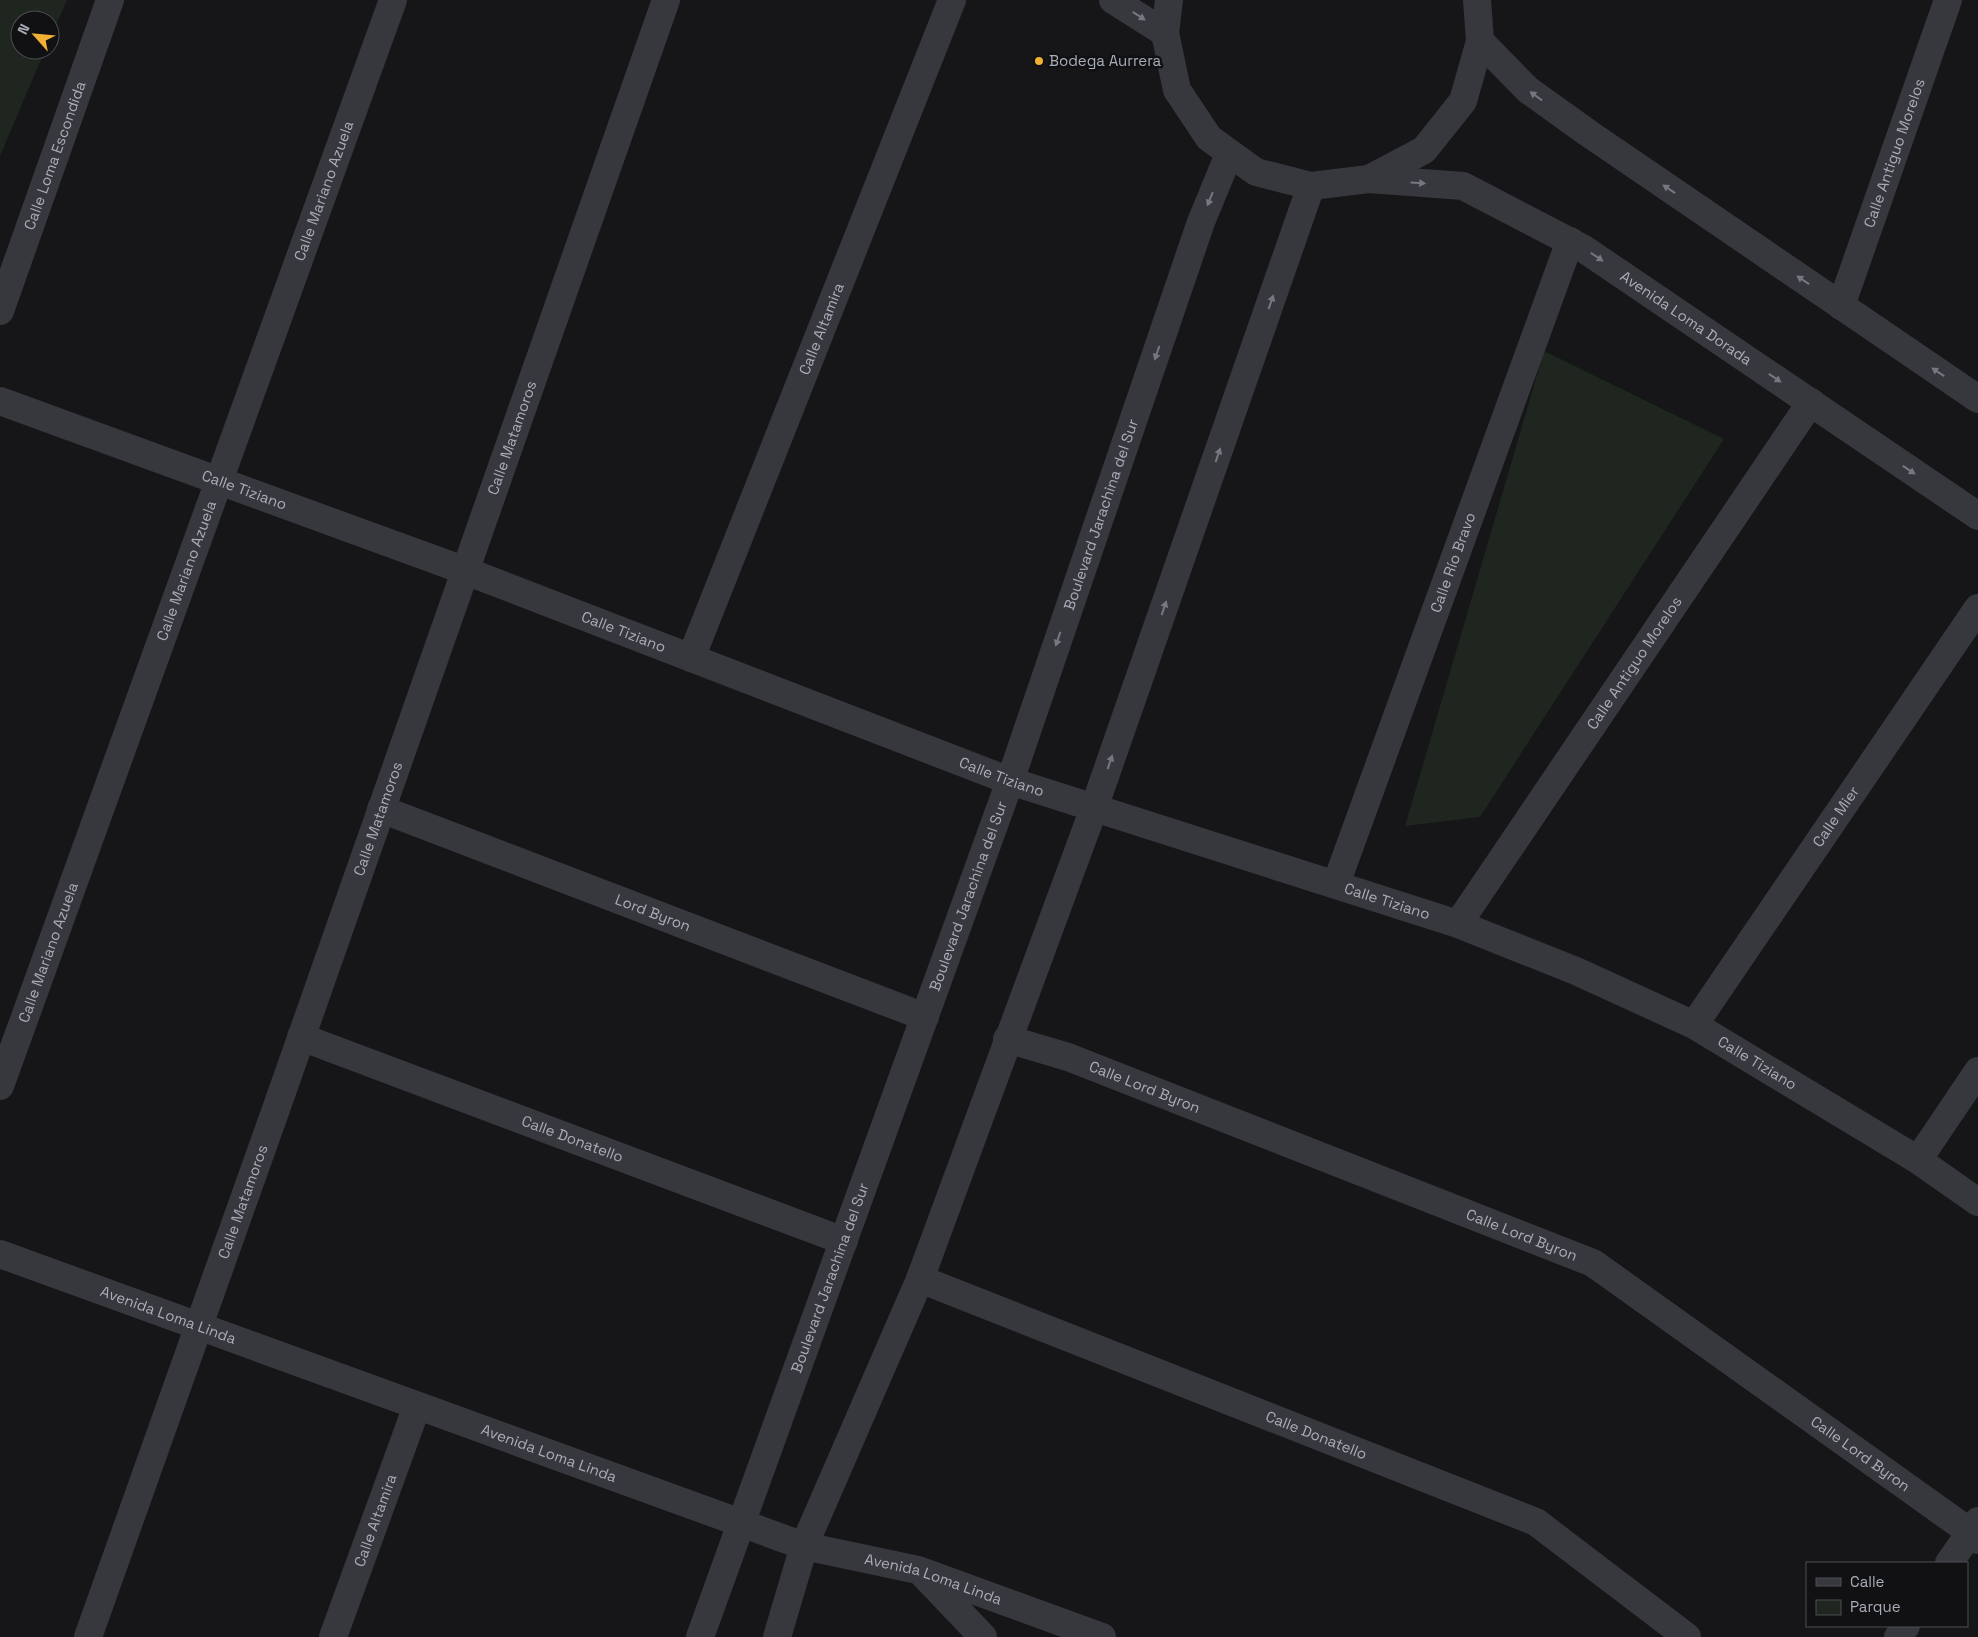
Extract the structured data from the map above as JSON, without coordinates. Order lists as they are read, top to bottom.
{
  "streets": {
    "street": [
      "Calle Antiguo Morelos",
      "Calle Loma Escondida",
      "Calle Mariano Azuela",
      "Avenida Loma Dorada",
      "Calle Altamira",
      "Calle Matamoros",
      "Calle Tiziano",
      "Boulevard Jarachina del Sur",
      "Calle Río Bravo",
      "Calle Mier",
      "Lord Byron",
      "Calle Lord Byron",
      "Calle Donatello",
      "Avenida Loma Linda"
    ]
  },
  "crossings": [
    ["Calle Antiguo Morelos", "Avenida Loma Dorada"],
    ["Calle Antiguo Morelos", "Calle Tiziano"],
    ["Calle Mariano Azuela", "Calle Tiziano"],
    ["Avenida Loma Dorada", "Calle Río Bravo"],
    ["Calle Altamira", "Calle Tiziano"],
    ["Calle Altamira", "Avenida Loma Linda"],
    ["Calle Matamoros", "Calle Tiziano"],
    ["Calle Matamoros", "Lord Byron"],
    ["Calle Matamoros", "Calle Donatello"],
    ["Calle Matamoros", "Avenida Loma Linda"],
    ["Calle Tiziano", "Boulevard Jarachina del Sur"],
    ["Calle Tiziano", "Calle Río Bravo"],
    ["Calle Tiziano", "Calle Mier"],
    ["Boulevard Jarachina del Sur", "Lord Byron"],
    ["Boulevard Jarachina del Sur", "Calle Donatello"],
    ["Boulevard Jarachina del Sur", "Avenida Loma Linda"]
  ],
  "places": ["Bodega Aurrera"],
  "legend": ["Calle", "Parque"],
  "north": "top left"
}
